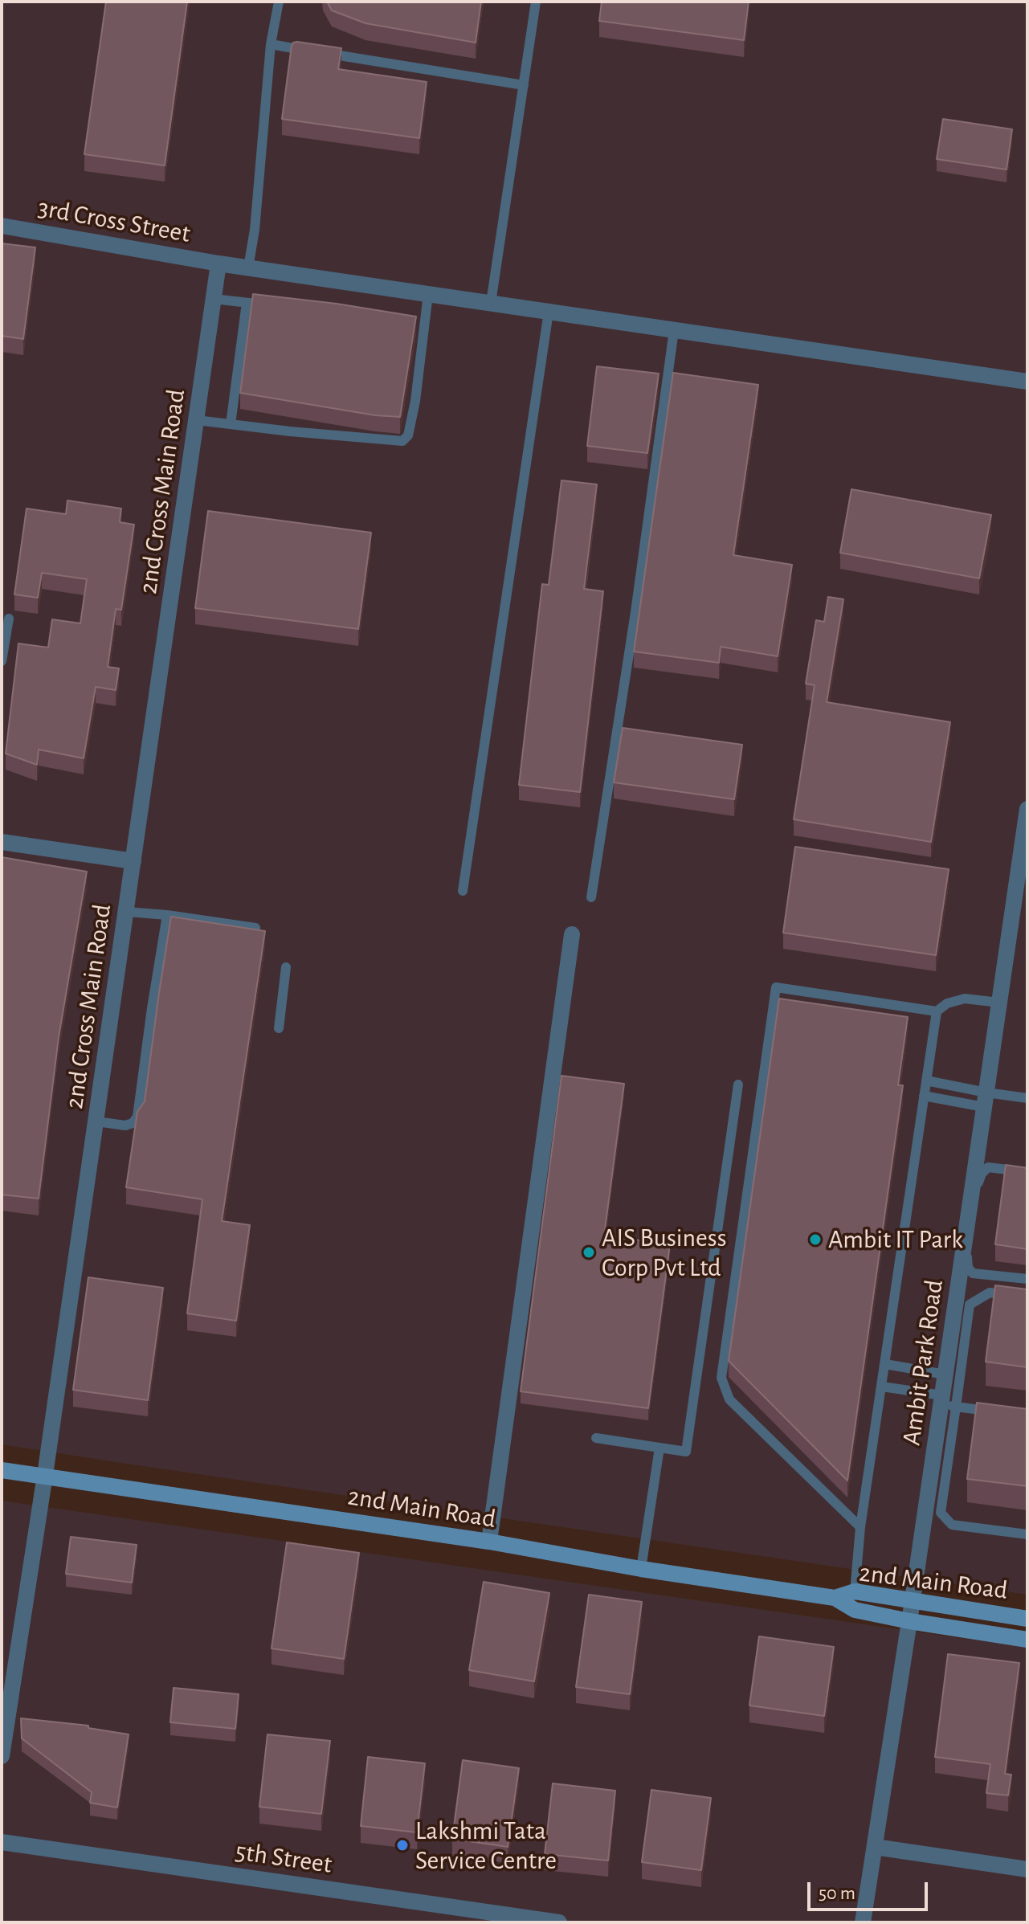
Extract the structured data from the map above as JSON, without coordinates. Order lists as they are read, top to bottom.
{
  "streets": {
    "main road": ["2nd Main Road"],
    "street": [
      "3rd Cross Street",
      "2nd Cross Main Road",
      "Ambit Park Road",
      "5th Street"
    ]
  },
  "crossings": [
    ["3rd Cross Street", "2nd Cross Main Road"],
    ["2nd Cross Main Road", "2nd Main Road"],
    ["Ambit Park Road", "2nd Main Road"]
  ],
  "places": ["Ambit IT Park", "AIS Business Corp Pvt Ltd", "Lakshmi Tata Service Centre"],
  "scale_bar": "50 m"
}
